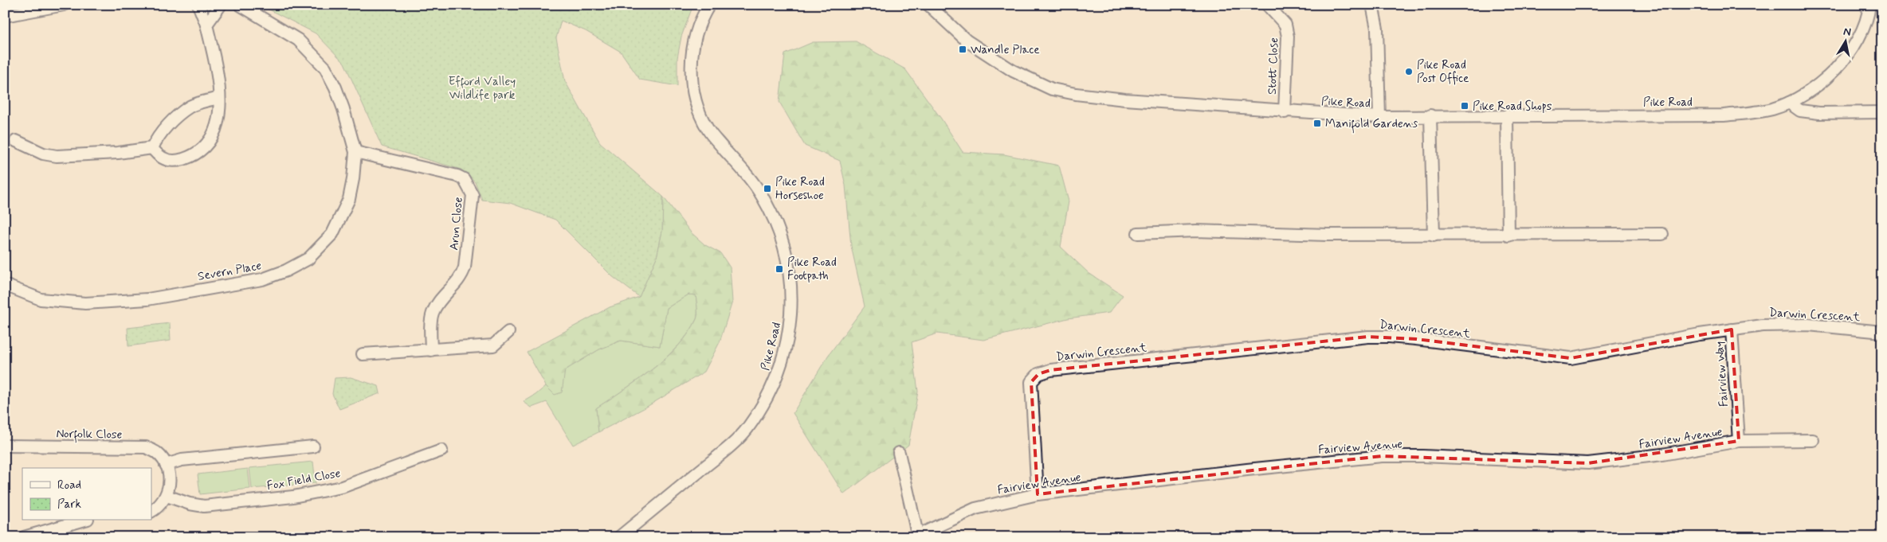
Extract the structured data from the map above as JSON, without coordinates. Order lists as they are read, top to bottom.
{
  "streets": {
    "street": [
      "Stott Close",
      "Pike Road",
      "Arun Close",
      "Severn Place",
      "Darwin Crescent",
      "Fairview Way",
      "Norfolk Close",
      "Fairview Avenue",
      "Fox Field Close"
    ]
  },
  "crossings": [
    ["Stott Close", "Pike Road"],
    ["Arun Close", "Severn Place"],
    ["Darwin Crescent", "Fairview Way"],
    ["Darwin Crescent", "Fairview Avenue"],
    ["Fairview Way", "Fairview Avenue"]
  ],
  "parks": ["Efford Valley Wildlife park"],
  "places": {
    "transit": [
      "Wandle Place",
      "Pike Road Shops",
      "Manifold Gardens",
      "Pike Road Horseshoe",
      "Pike Road Footpath"
    ],
    "other": ["Pike Road Post Office"]
  },
  "legend": ["Road", "Park"],
  "north": "top"
}
